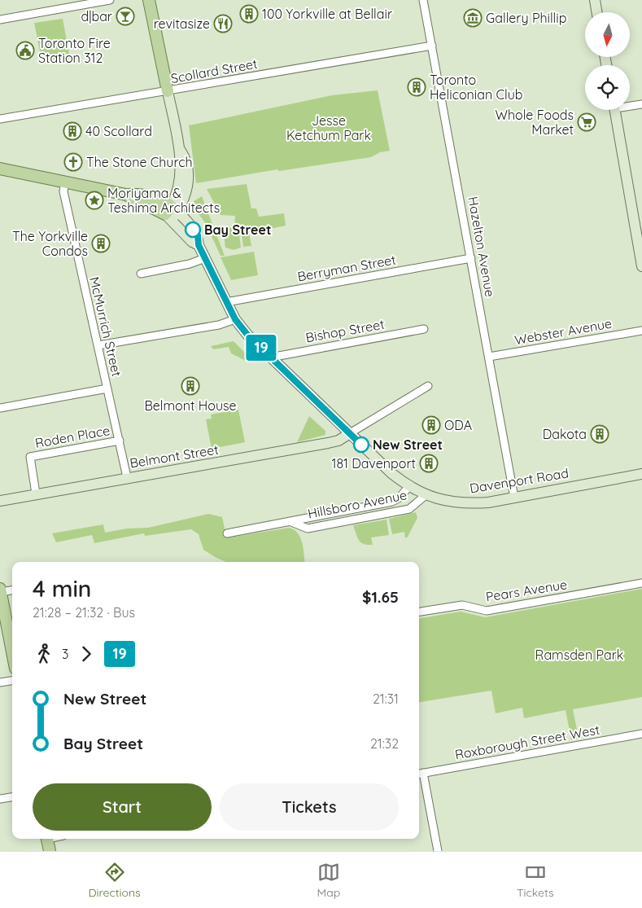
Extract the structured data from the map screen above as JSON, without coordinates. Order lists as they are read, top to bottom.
{
  "streets": {
    "main road": ["Belmont Street", "Davenport Road"],
    "street": [
      "Scollard Street",
      "Hazelton Avenue",
      "Berryman Street",
      "McMurrich Street",
      "Bishop Street",
      "Webster Avenue",
      "Roden Place",
      "Hillsboro Avenue",
      "Pears Avenue",
      "Roxborough Street West"
    ]
  },
  "crossings": [
    ["Scollard Street", "Hazelton Avenue"],
    ["Hazelton Avenue", "Berryman Street"],
    ["Hazelton Avenue", "Webster Avenue"],
    ["Hazelton Avenue", "Davenport Road"],
    ["Berryman Street", "Davenport Road"],
    ["McMurrich Street", "Roden Place"],
    ["McMurrich Street", "Belmont Street"],
    ["McMurrich Street", "Davenport Road"],
    ["Bishop Street", "Davenport Road"],
    ["Roden Place", "Belmont Street"],
    ["Belmont Street", "Davenport Road"],
    ["Davenport Road", "Hillsboro Avenue"]
  ],
  "parks": ["Jesse Ketchum Park", "Ramsden Park"],
  "places": {
    "building": [
      "100 Yorkville at Bellair",
      "Toronto Heliconian Club",
      "40 Scollard",
      "The Yorkville Condos",
      "Belmont House",
      "ODA",
      "Dakota",
      "181 Davenport"
    ],
    "bar": ["d|bar"],
    "museum": ["Gallery Phillip"],
    "restaurant": ["revitasize"],
    "public building": ["Toronto Fire Station 312"],
    "supermarket": ["Whole Foods Market"],
    "church": ["The Stone Church"],
    "place": ["Moriyama & Teshima Architects"],
    "other": ["Bay Street", "New Street"]
  },
  "lines": ["bus line 19"],
  "north": "bottom",
  "page": {
    "on_map": "19",
    "heading": ["4 min", "21:28 – 21:32 · Bus", "$1.65"],
    "legs": ["3", "19"],
    "list": [
      {
        "name": "New Street",
        "value": "21:31"
      },
      {
        "name": "Bay Street",
        "value": "21:32"
      }
    ],
    "buttons": ["Start", "Tickets"],
    "tabs": ["Directions", "Map", "Tickets"]
  }
}
